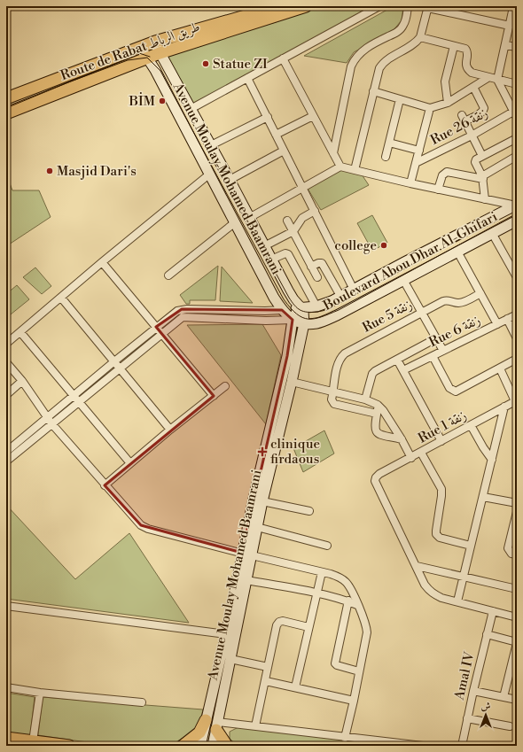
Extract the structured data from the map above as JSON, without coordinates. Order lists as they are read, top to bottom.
{
  "streets": {
    "main road": ["Route de Rabat طريق الرباط"],
    "street": [
      "Rue 26 زنقة",
      "Avenue Moulay Mohamed Baamrani",
      "Boulevard Abou Dhar Al-Ghifari",
      "Rue 5 زنقة",
      "Rue 6 زنقة",
      "Rue 1 زنقة",
      "Amal IV"
    ]
  },
  "crossings": [
    ["Route de Rabat طريق الرباط", "Avenue Moulay Mohamed Baamrani"],
    ["Avenue Moulay Mohamed Baamrani", "Boulevard Abou Dhar Al-Ghifari"]
  ],
  "places": {
    "other": [
      "Statue ZI",
      "BİM",
      "Masjid Dari's",
      "college"
    ],
    "health": ["clinique firdaous"]
  },
  "north": "top"
}
